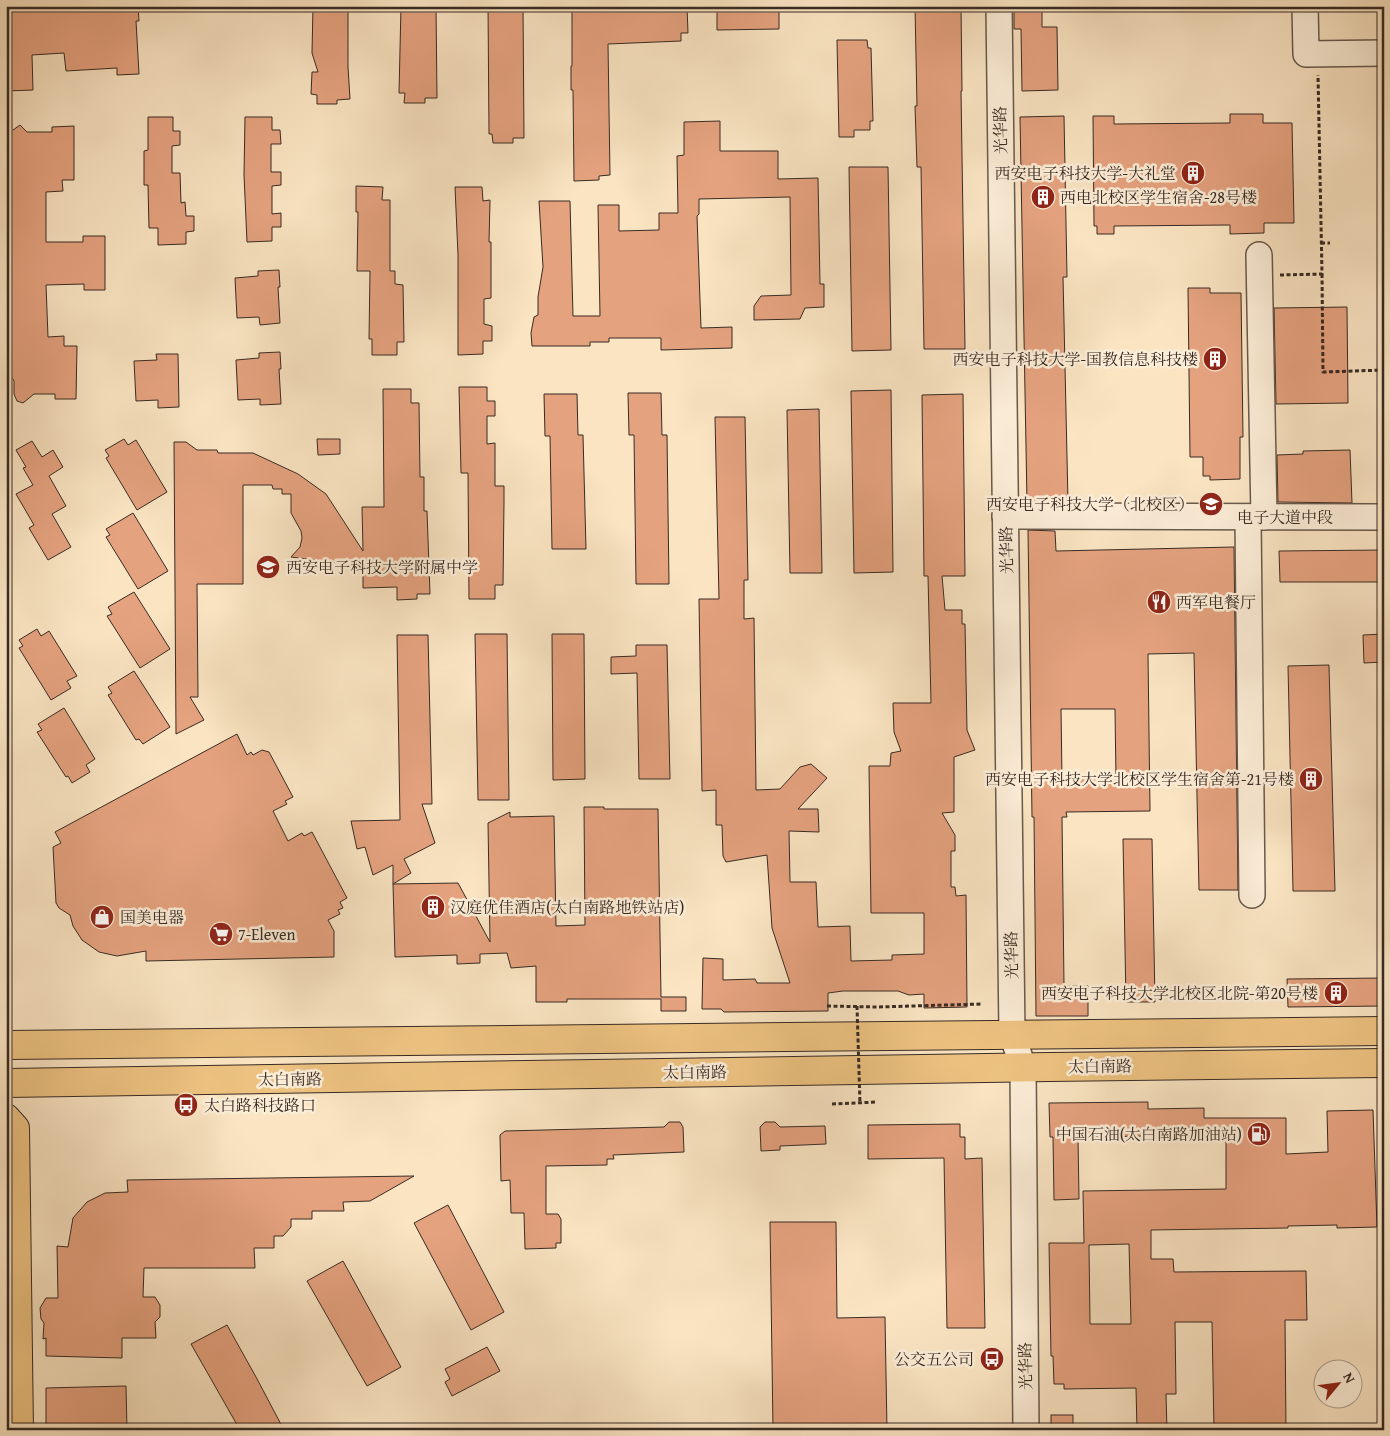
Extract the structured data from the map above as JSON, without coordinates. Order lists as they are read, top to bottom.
{
  "streets": {
    "main road": ["太白南路"],
    "street": ["光华路", "电子大道中段"]
  },
  "crossings": [
    ["光华路", "电子大道中段"],
    ["光华路", "太白南路"]
  ],
  "places": {
    "building": [
      "西安电子科技大学-大礼堂",
      "西电北校区学生宿舍-28号楼",
      "西安电子科技大学-国教信息科技楼",
      "西安电子科技大学北校区学生宿舍第-21号楼",
      "汉庭优佳酒店(太白南路地铁站店)",
      "西安电子科技大学北校区北院-第20号楼"
    ],
    "school or university": ["西安电子科技大学（北校区）", "西安电子科技大学附属中学"],
    "restaurant": ["西军电餐厅"],
    "shop": ["国美电器"],
    "supermarket": ["7-Eleven"],
    "bus stop": ["太白路科技路口", "公交五公司"],
    "fuel station": ["中国石油(太白南路加油站)"]
  },
  "north": "top right"
}
